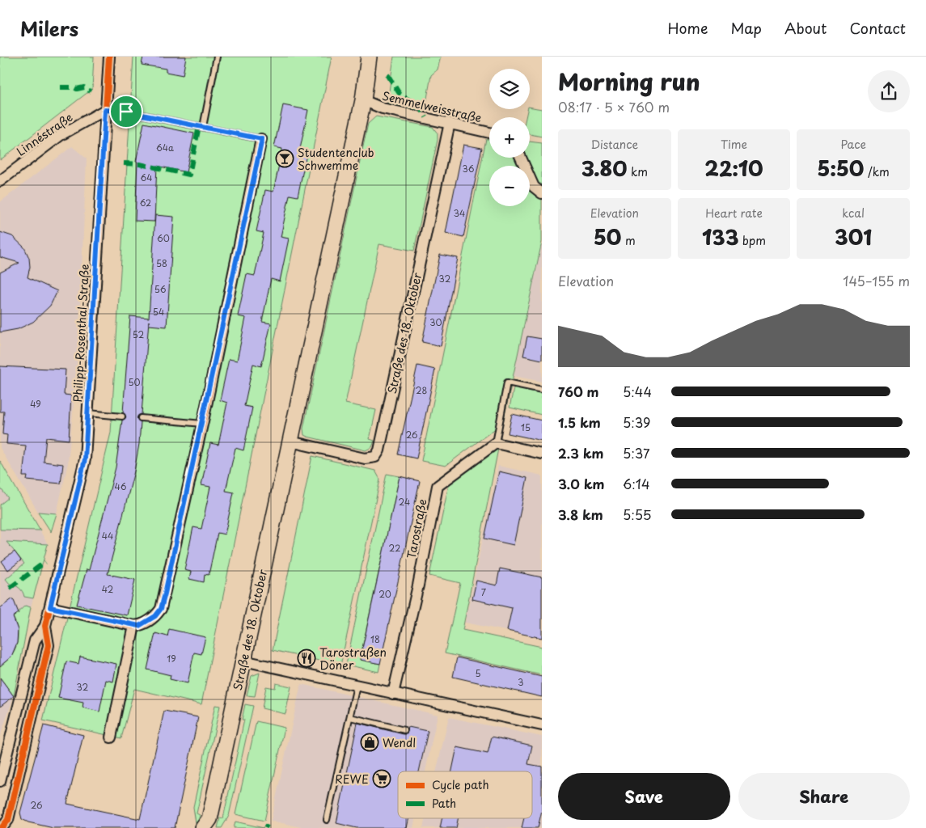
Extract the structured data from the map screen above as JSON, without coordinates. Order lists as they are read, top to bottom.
{
  "streets": {
    "main road": ["Straße des 18. Oktober"],
    "street": [
      "Semmelweisstraße",
      "Linnéstraße",
      "Philipp-Rosenthal-Straße",
      "Tarostraße"
    ]
  },
  "crossings": [
    ["Semmelweisstraße", "Straße des 18. Oktober"],
    ["Linnéstraße", "Philipp-Rosenthal-Straße"]
  ],
  "places": {
    "bar": ["Studentenclub Schwemme"],
    "restaurant": ["Tarostraßen Döner"],
    "shop": ["Wendl"],
    "supermarket": ["REWE"]
  },
  "house_numbers": [
    "64a",
    "36",
    "64",
    "62",
    "34",
    "60",
    "58",
    "32",
    "56",
    "54",
    "30",
    "52",
    "50",
    "28",
    "49",
    "15",
    "26",
    "46",
    "24",
    "44",
    "22",
    "42",
    "7",
    "20",
    "18",
    "19",
    "5",
    "3",
    "32",
    "26"
  ],
  "legend": ["Cycle path", "Path"],
  "page": {
    "header": "Milers",
    "nav": [
      "Home",
      "Map",
      "About",
      "Contact"
    ],
    "heading": ["Morning run", "08:17 · 5 × 760 m"],
    "map_buttons": ["+", "−"],
    "stats": [
      ["Distance", "3.80 km"],
      ["Time", "22:10"],
      ["Pace", "5:50 /km"],
      ["Elevation", "50 m"],
      ["Heart rate", "133 bpm"],
      ["kcal", "301"]
    ],
    "chart": ["Elevation", "145–155 m"],
    "list": [
      {
        "name": "760 m",
        "note": "5:44"
      },
      {
        "name": "1.5 km",
        "note": "5:39"
      },
      {
        "name": "2.3 km",
        "note": "5:37"
      },
      {
        "name": "3.0 km",
        "note": "6:14"
      },
      {
        "name": "3.8 km",
        "note": "5:55"
      }
    ],
    "buttons": ["Save", "Share"]
  }
}
